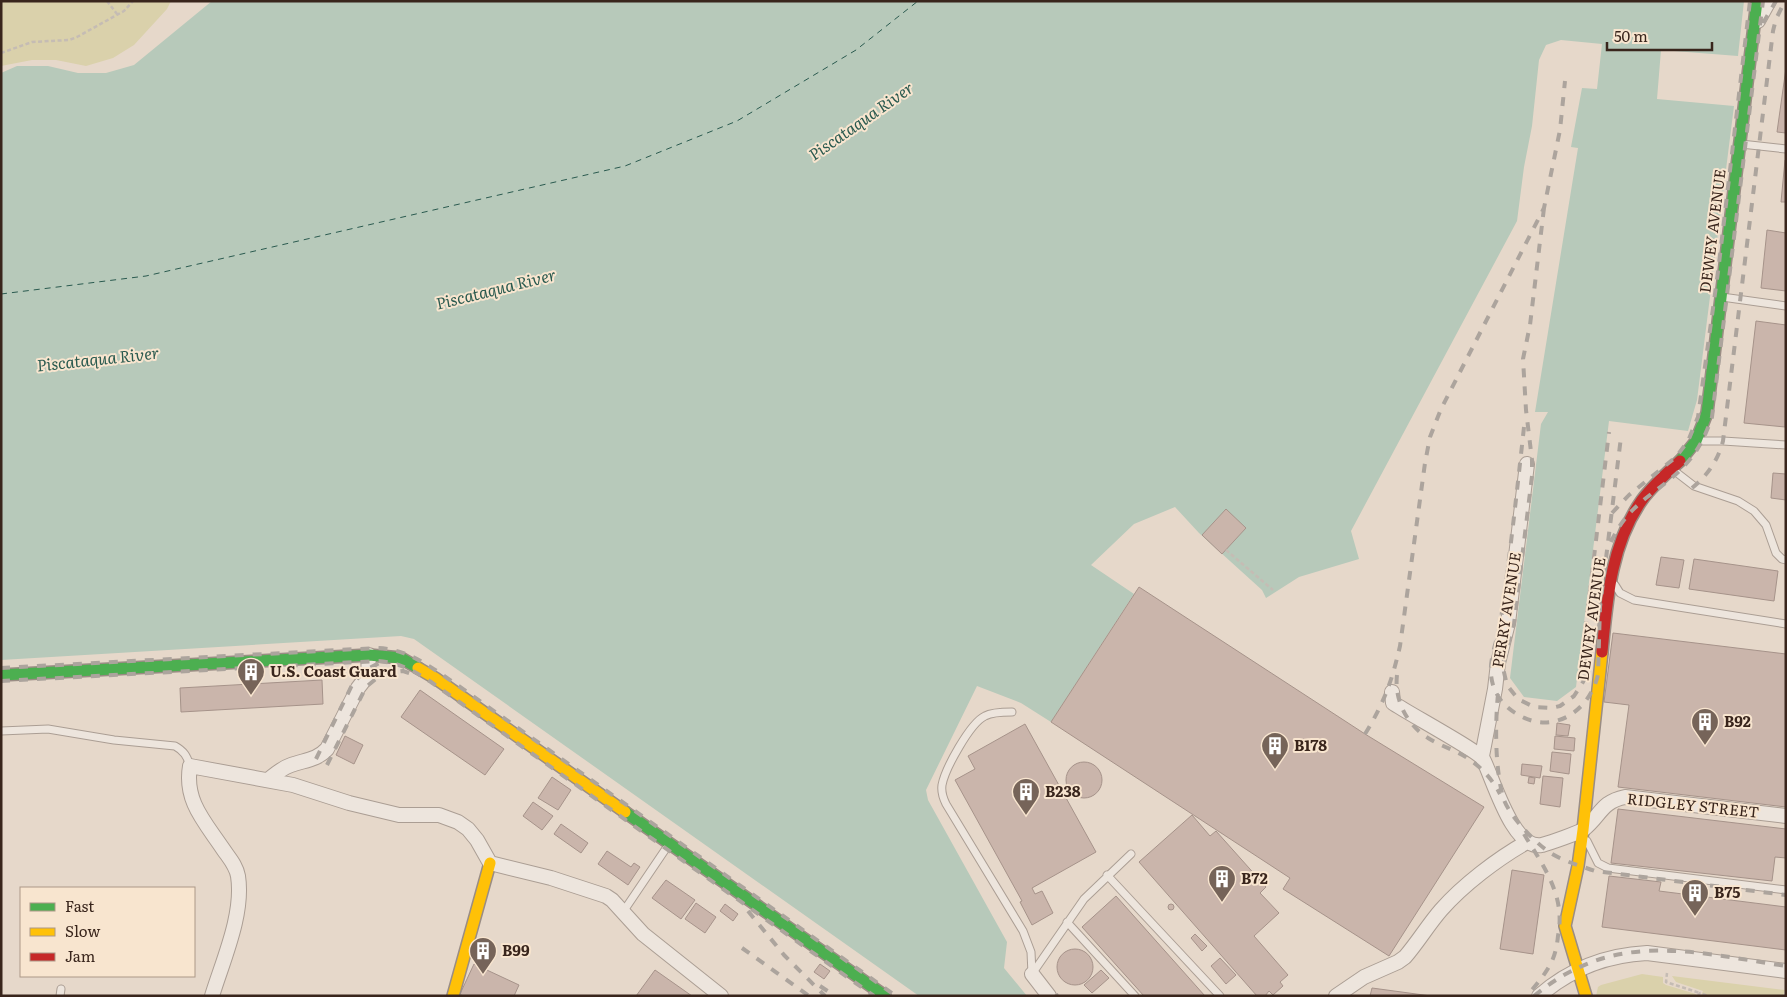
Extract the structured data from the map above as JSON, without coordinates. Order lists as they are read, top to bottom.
{
  "streets": {
    "street": ["DEWEY AVENUE", "PERRY AVENUE", "RIDGLEY STREET"]
  },
  "crossings": [
    ["DEWEY AVENUE", "RIDGLEY STREET"]
  ],
  "water": ["Piscataqua River"],
  "places": {
    "building": [
      "U.S. Coast Guard",
      "B92",
      "B178",
      "B238",
      "B72",
      "B75",
      "B99"
    ]
  },
  "legend": ["Fast", "Slow", "Jam"],
  "scale_bar": "50 m"
}
